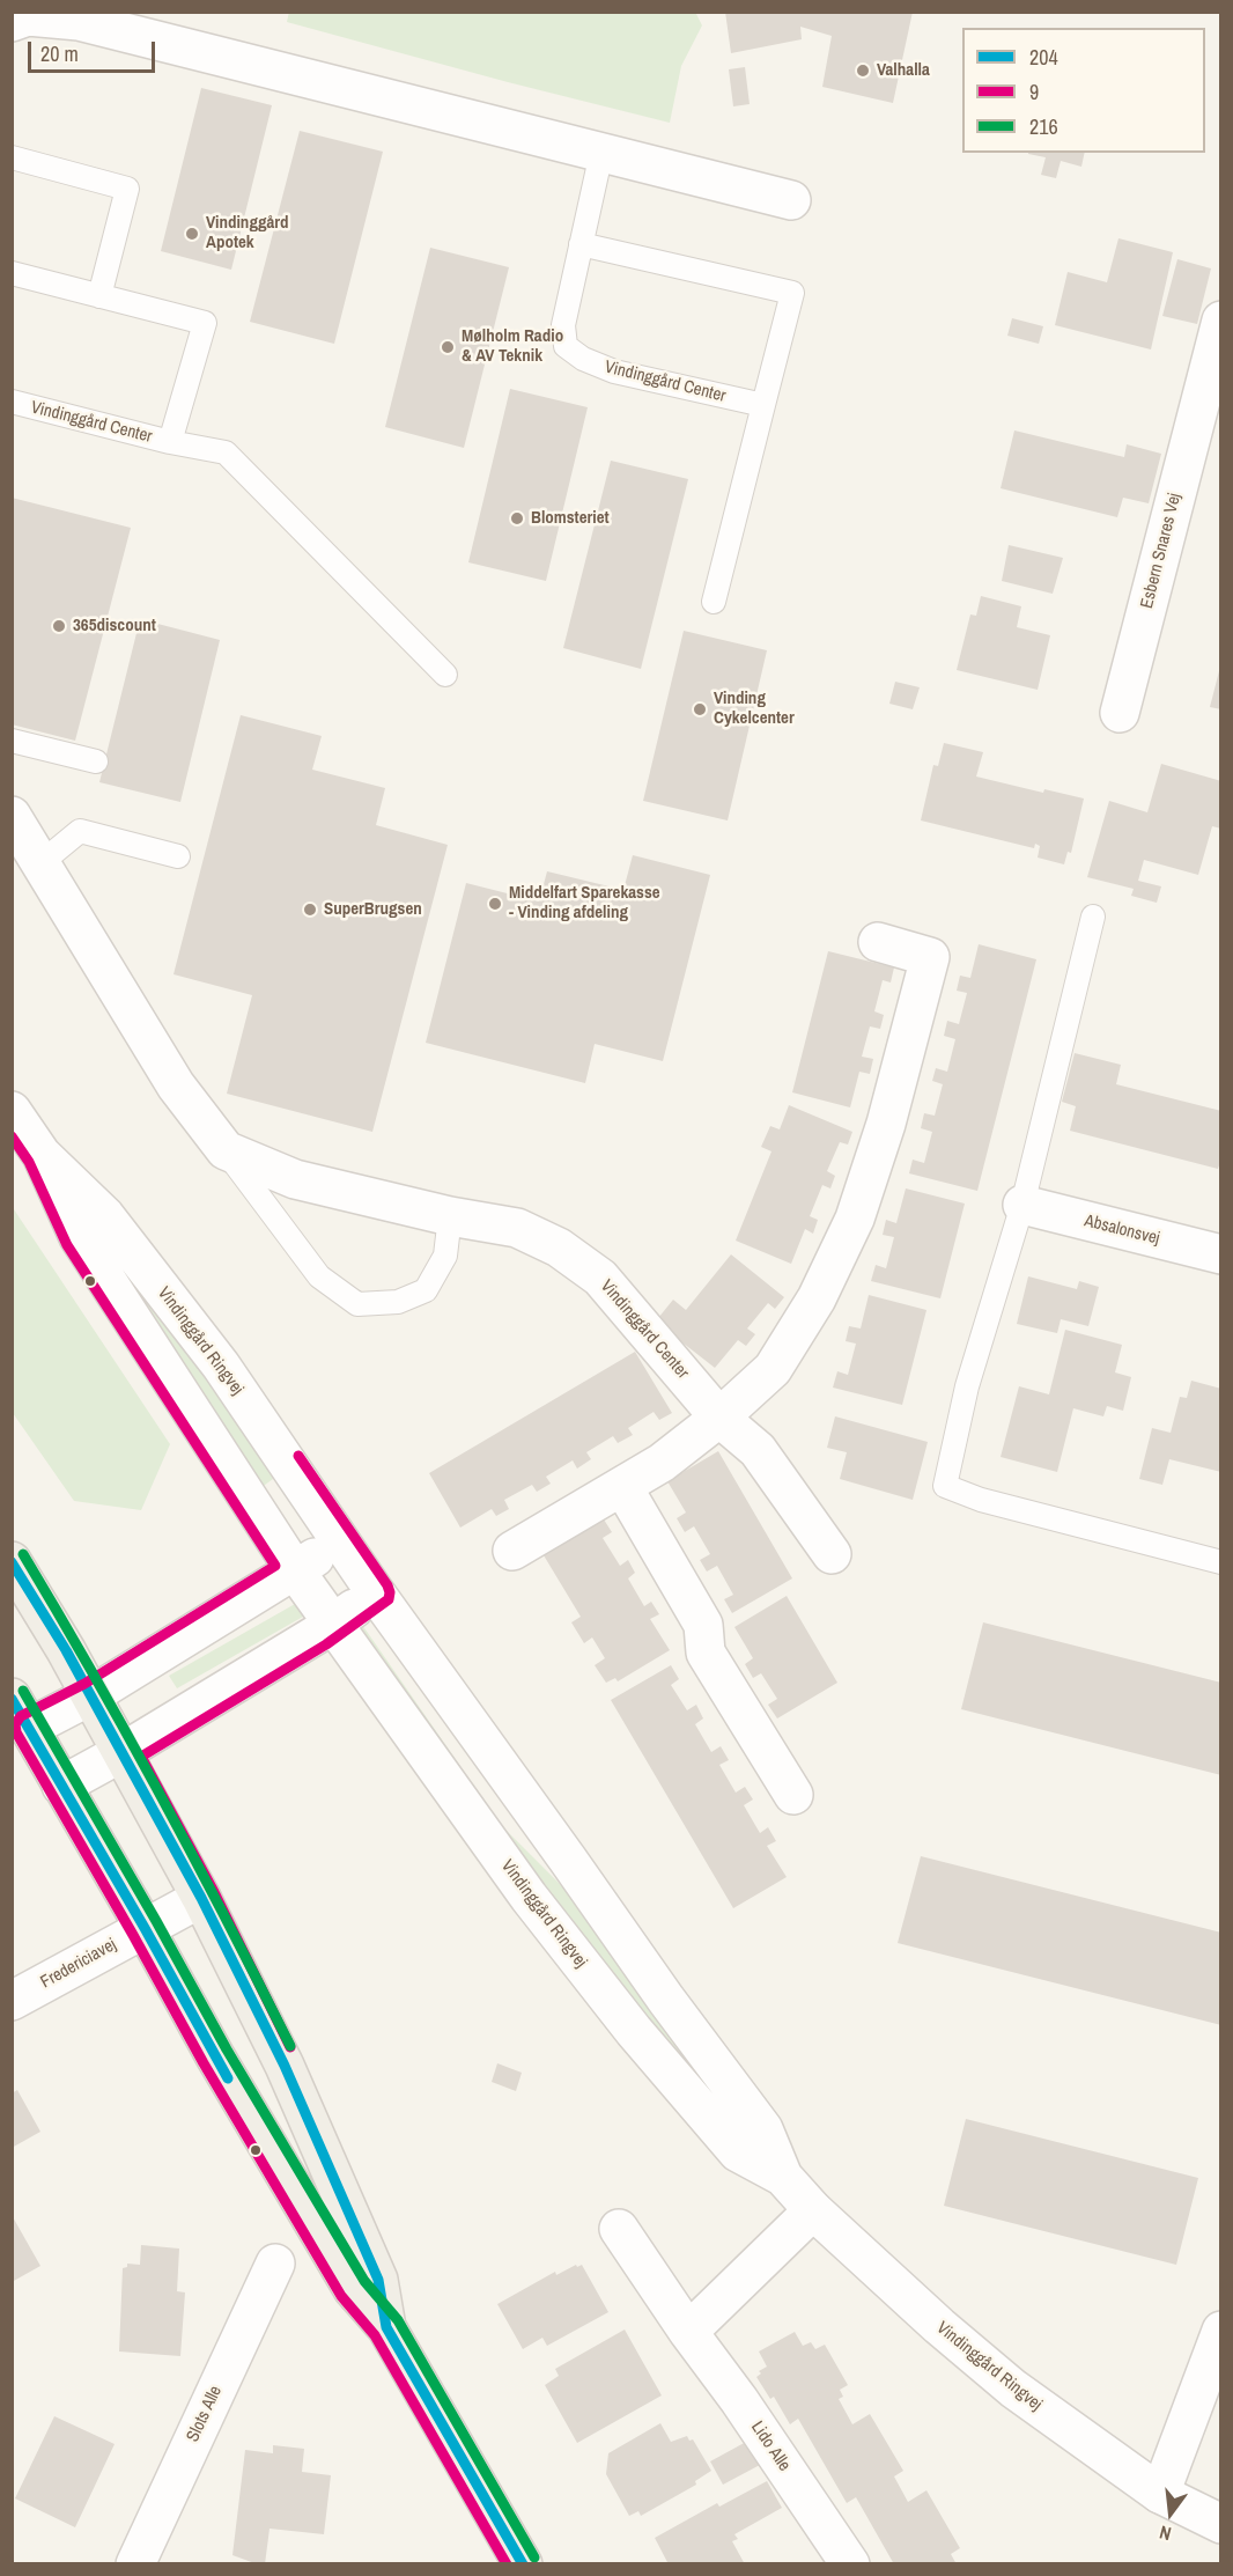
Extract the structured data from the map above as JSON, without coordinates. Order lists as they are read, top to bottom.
{
  "streets": {
    "street": [
      "Vindinggård Center",
      "Esbern Snares Vej",
      "Absalonsvej",
      "Vindinggård Ringvej",
      "Fredericiavej",
      "Slots Alle",
      "Lido Alle"
    ]
  },
  "places": [
    "Valhalla",
    "Vindinggård Apotek",
    "Mølholm Radio & AV Teknik",
    "Blomsteriet",
    "365discount",
    "Vinding Cykelcenter",
    "Middelfart Sparekasse - Vinding afdeling",
    "SuperBrugsen"
  ],
  "lines": ["transit line 9", "transit line 216", "transit line 204"],
  "legend": ["204", "9", "216"],
  "scale_bar": "20 m",
  "north": "bottom"
}
